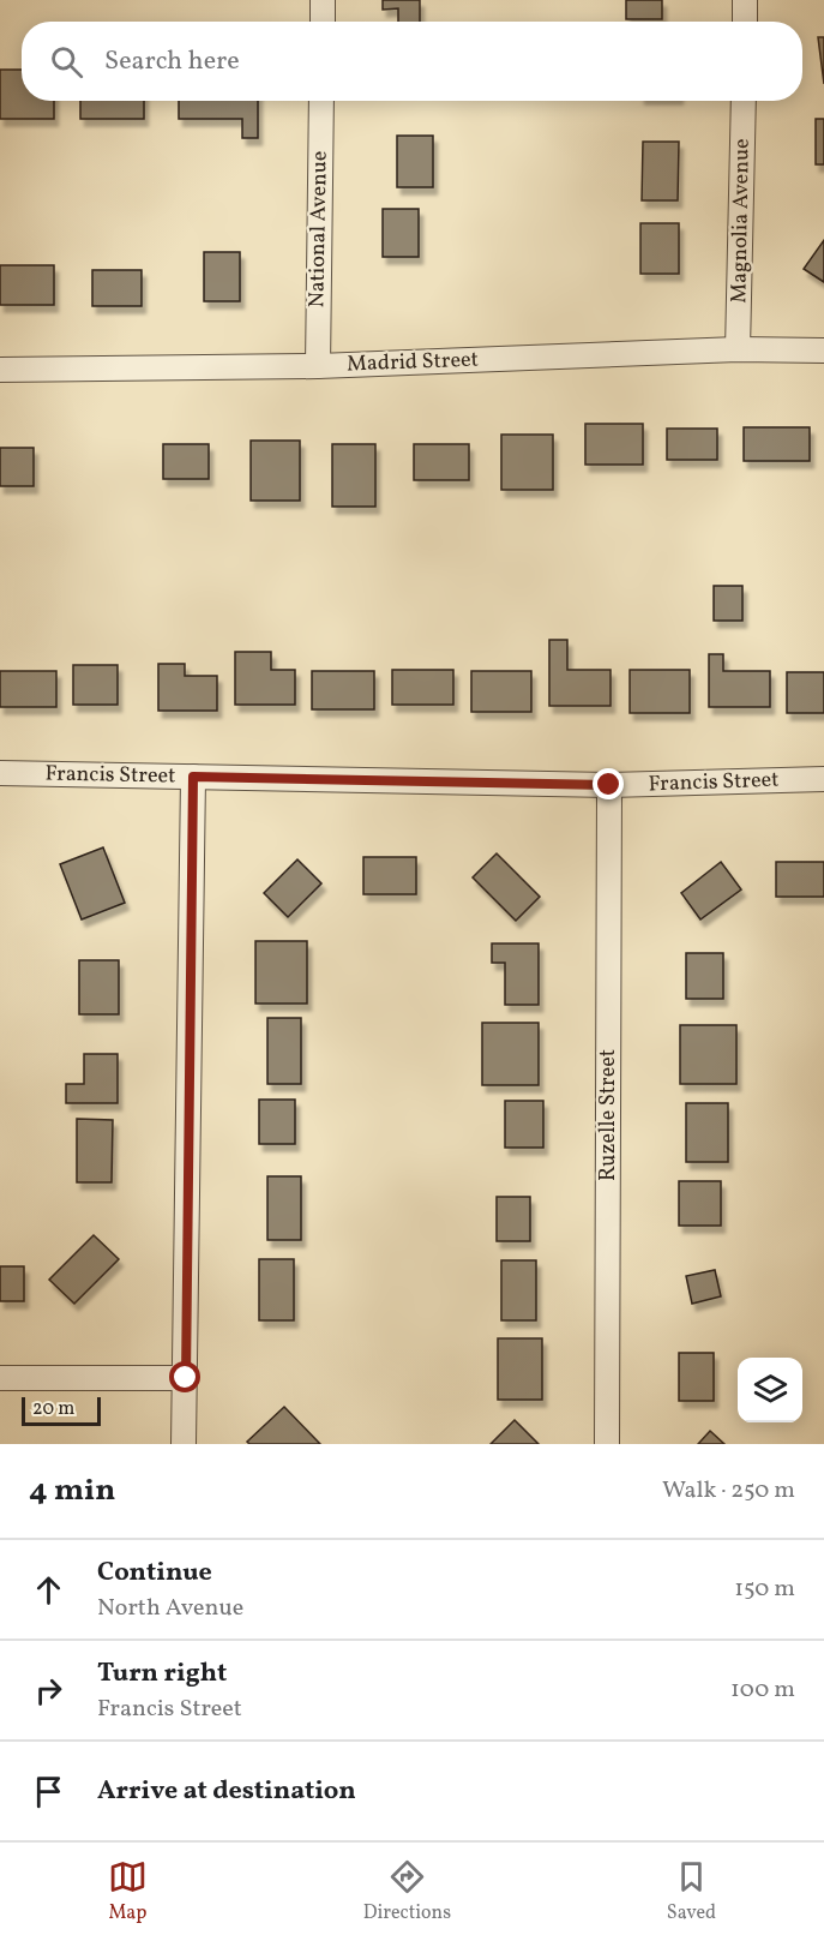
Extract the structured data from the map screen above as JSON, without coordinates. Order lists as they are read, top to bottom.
{
  "streets": {
    "street": [
      "Magnolia Avenue",
      "National Avenue",
      "Madrid Street",
      "Francis Street",
      "Ruzelle Street"
    ]
  },
  "crossings": [
    ["Magnolia Avenue", "Madrid Street"],
    ["National Avenue", "Madrid Street"],
    ["Francis Street", "Ruzelle Street"]
  ],
  "scale_bar": "20 m",
  "page": {
    "search": "Search here",
    "scale": "20 m",
    "heading": ["4 min", "Walk · 250 m"],
    "list": [
      ["Continue", "North Avenue", "150 m"],
      ["Turn right", "Francis Street", "100 m"],
      "Arrive at destination"
    ],
    "nav": ["Map", "Directions", "Saved"]
  }
}
